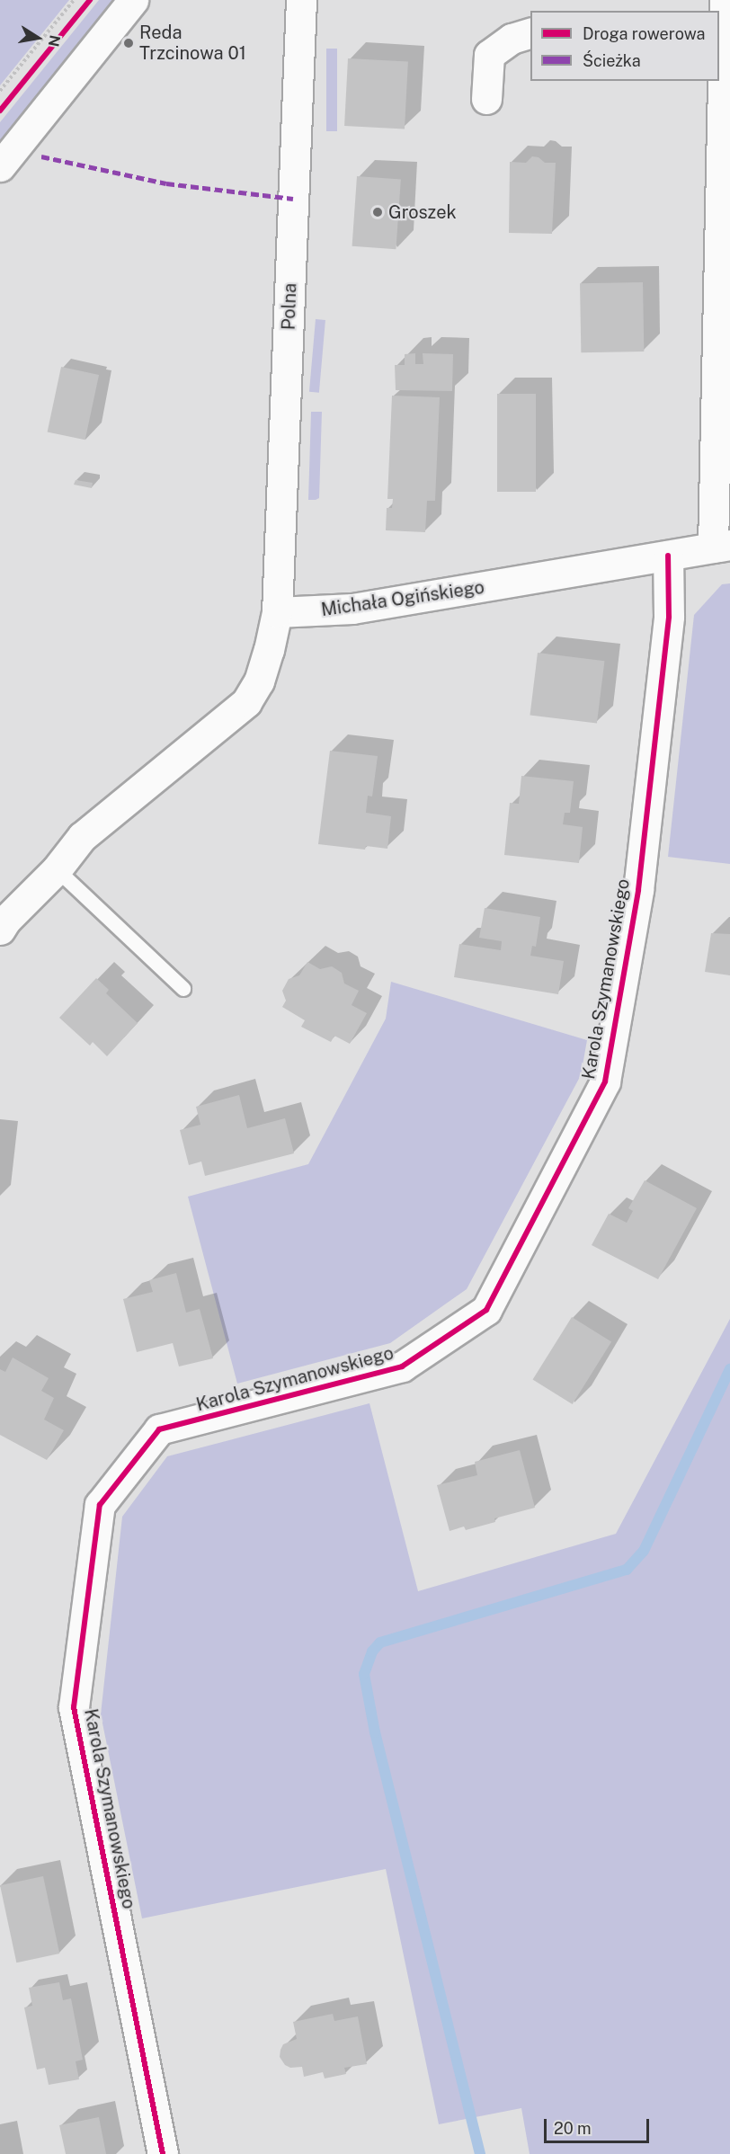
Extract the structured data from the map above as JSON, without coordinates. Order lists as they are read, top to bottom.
{
  "streets": {
    "street": ["Polna", "Michała Ogińskiego", "Karola Szymanowskiego"]
  },
  "crossings": [
    ["Polna", "Michała Ogińskiego"],
    ["Michała Ogińskiego", "Karola Szymanowskiego"]
  ],
  "places": ["Reda Trzcinowa 01", "Groszek"],
  "legend": ["Droga rowerowa", "Ścieżka"],
  "scale_bar": "20 m",
  "north": "right"
}
